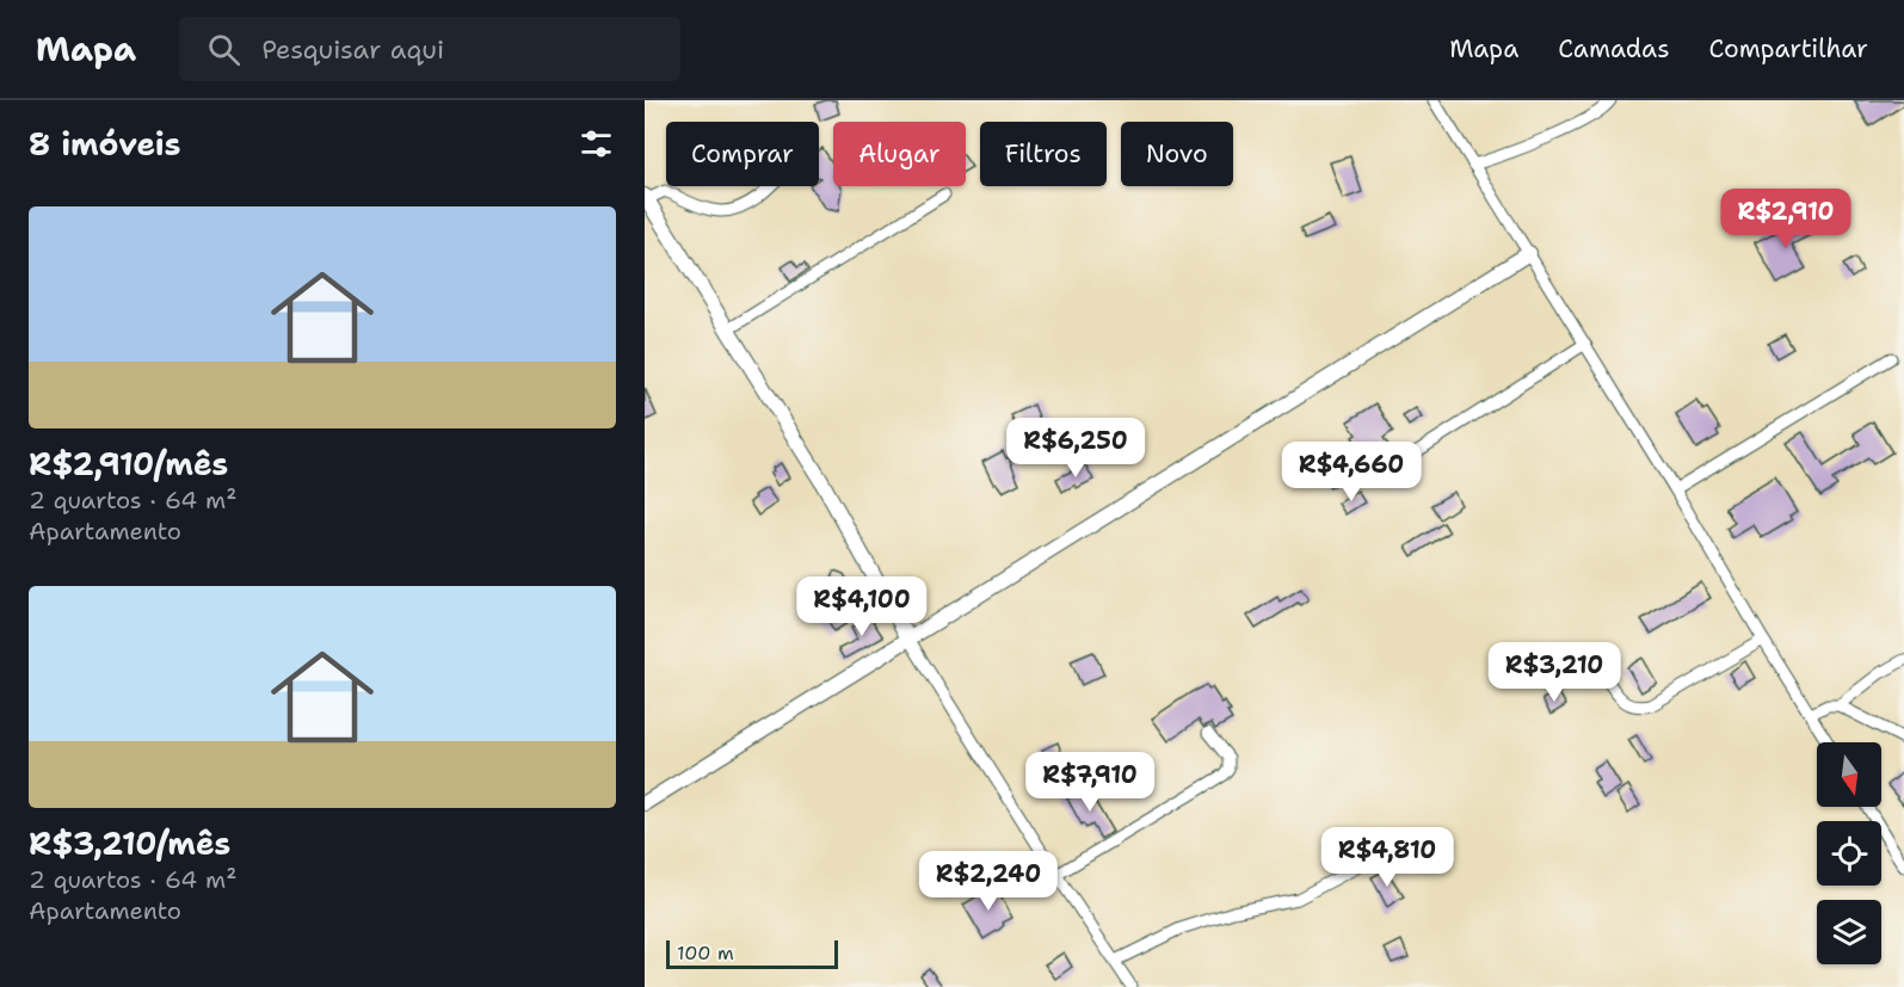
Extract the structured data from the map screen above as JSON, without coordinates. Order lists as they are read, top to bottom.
{
  "scale_bar": "100 m",
  "north": "bottom",
  "page": {
    "header": "Mapa",
    "search": "Pesquisar aqui",
    "nav": ["Mapa", "Camadas", "Compartilhar"],
    "heading": "8 imóveis",
    "chip": [
      "Comprar",
      "Alugar",
      "Filtros",
      "Novo"
    ],
    "list": [
      {
        "name": "R$2,910/mês",
        "note": "2 quartos · 64 m² · Apartamento"
      },
      {
        "name": "R$3,210/mês",
        "note": "2 quartos · 64 m² · Apartamento"
      }
    ],
    "price": [
      "R$2,910",
      "R$6,250",
      "R$4,660",
      "R$4,100",
      "R$3,210",
      "R$7,910",
      "R$4,810",
      "R$2,240"
    ],
    "scale": "100 m"
  }
}
